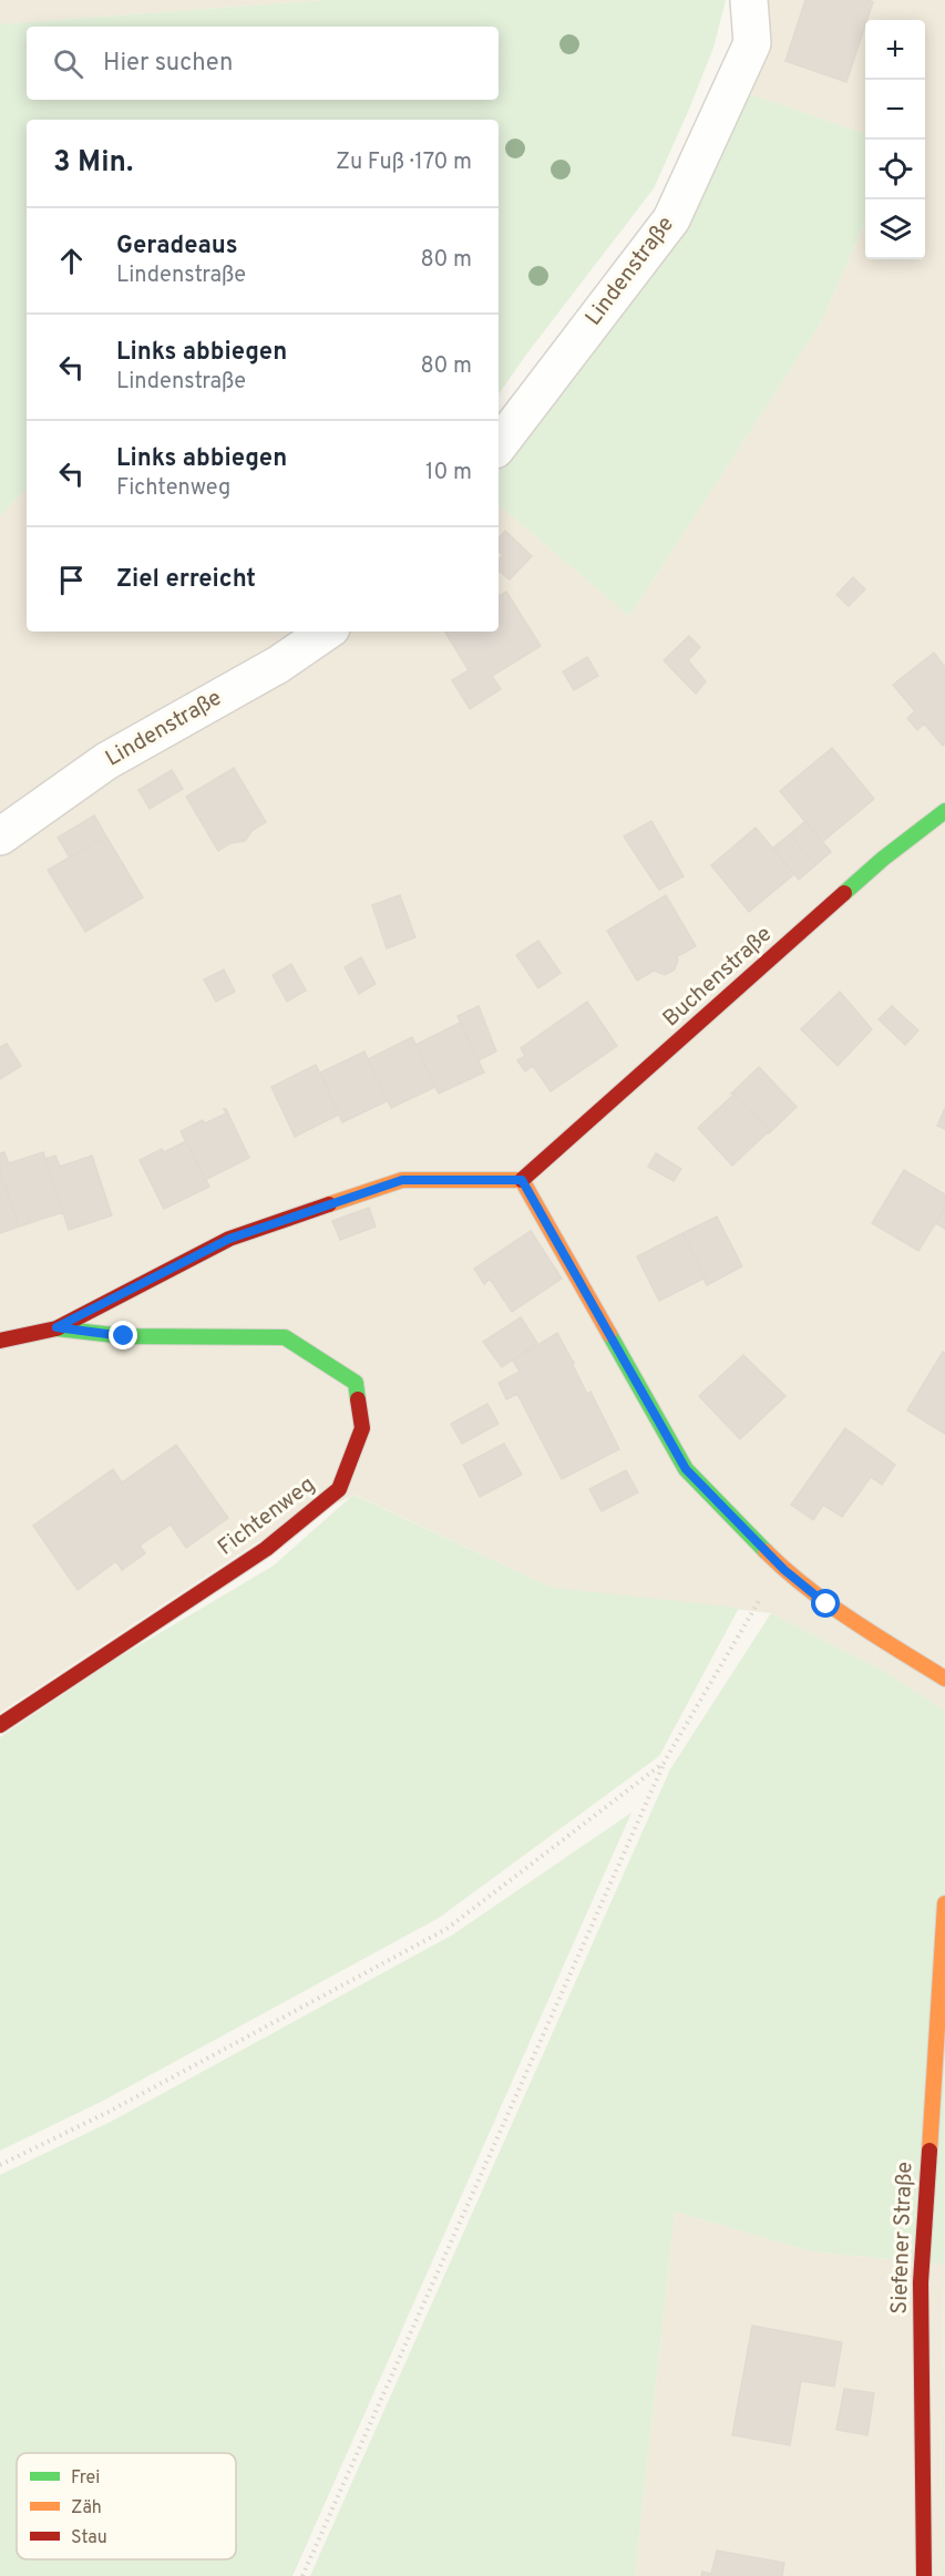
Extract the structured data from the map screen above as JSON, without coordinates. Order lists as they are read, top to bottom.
{
  "streets": {
    "street": [
      "Lindenstraße",
      "Buchenstraße",
      "Fichtenweg",
      "Siefener Straße"
    ]
  },
  "legend": ["Frei", "Zäh", "Stau"],
  "page": {
    "map_buttons": ["+", "−"],
    "search": "Hier suchen",
    "heading": ["3 Min.", "Zu Fuß · 170 m"],
    "list": [
      ["Geradeaus", "Lindenstraße", "80 m"],
      ["Links abbiegen", "Lindenstraße", "80 m"],
      ["Links abbiegen", "Fichtenweg", "10 m"],
      "Ziel erreicht"
    ]
  }
}
